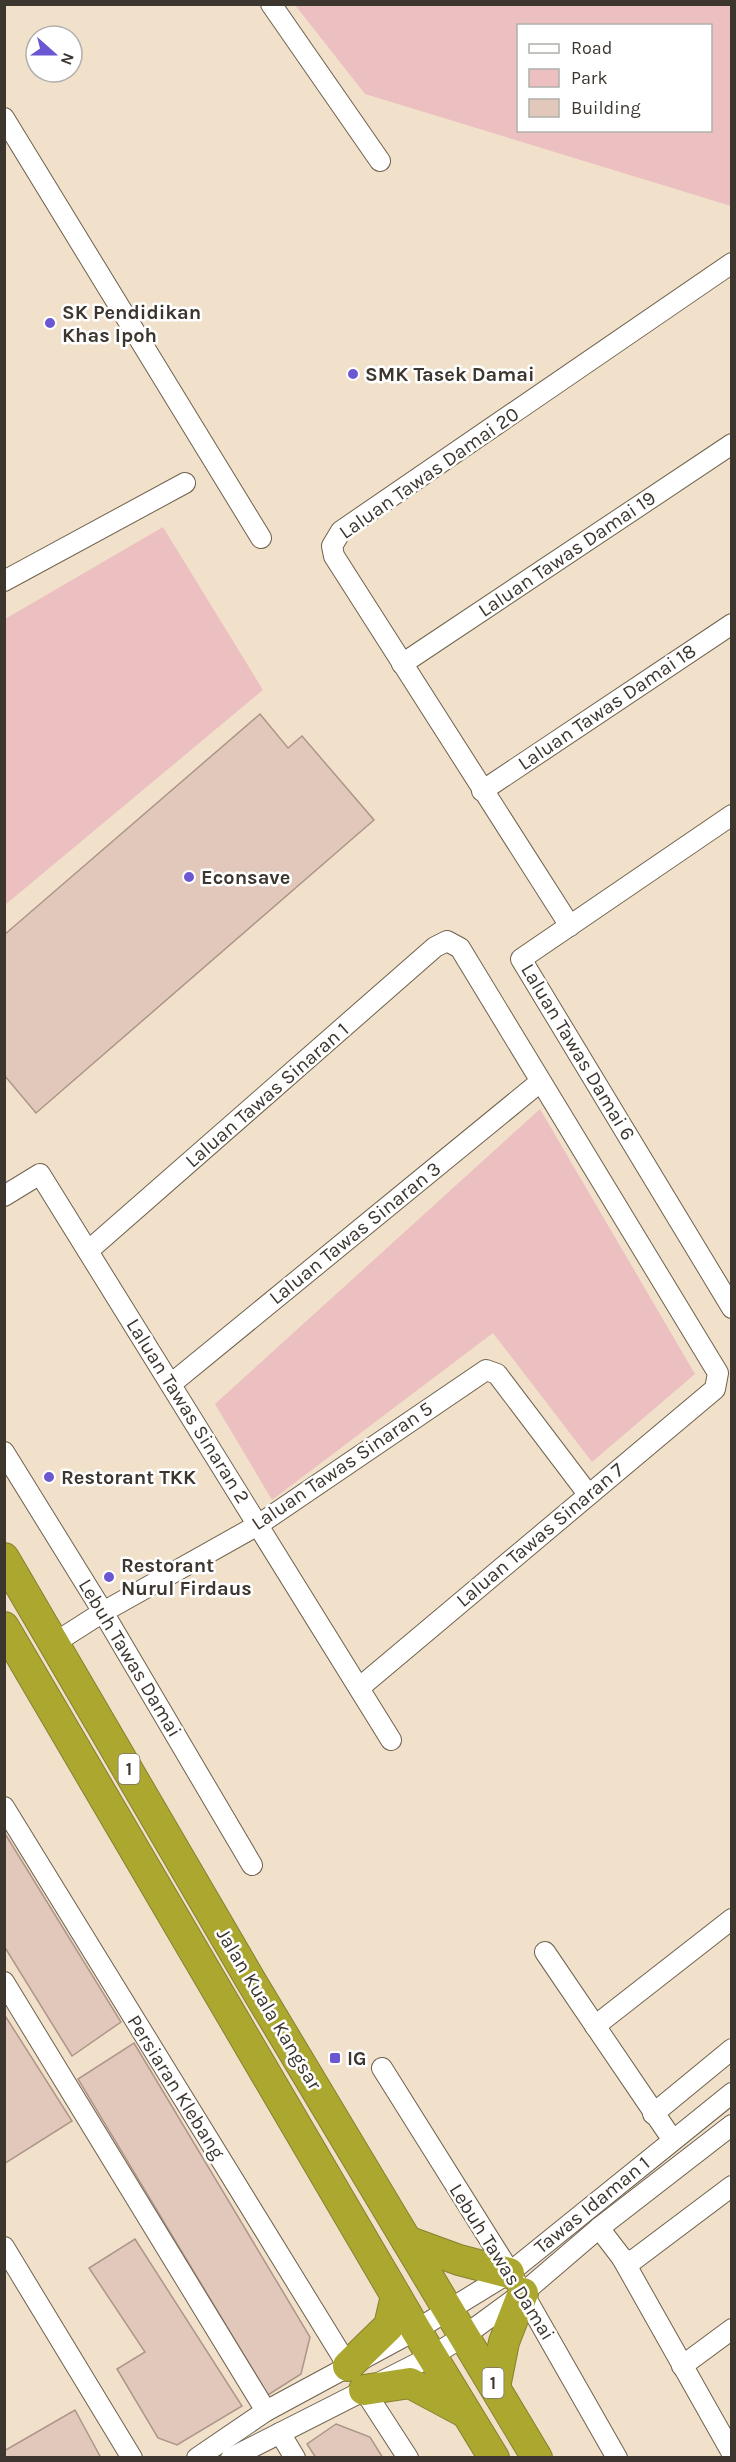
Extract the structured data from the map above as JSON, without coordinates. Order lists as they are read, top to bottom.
{
  "streets": {
    "highway": ["1", "Jalan Kuala Kangsar"],
    "street": [
      "Laluan Tawas Damai 20",
      "Laluan Tawas Damai 19",
      "Laluan Tawas Damai 18",
      "Laluan Tawas Damai 6",
      "Laluan Tawas Sinaran 1",
      "Laluan Tawas Sinaran 3",
      "Laluan Tawas Sinaran 2",
      "Laluan Tawas Sinaran 5",
      "Laluan Tawas Sinaran 7",
      "Lebuh Tawas Damai",
      "Persiaran Klebang",
      "Tawas Idaman 1"
    ]
  },
  "crossings": [
    ["Laluan Tawas Damai 20", "Laluan Tawas Damai 19"],
    ["Laluan Tawas Sinaran 1", "Laluan Tawas Sinaran 3"],
    ["Laluan Tawas Sinaran 1", "Laluan Tawas Sinaran 2"],
    ["Laluan Tawas Sinaran 1", "Laluan Tawas Sinaran 7"],
    ["Laluan Tawas Sinaran 3", "Laluan Tawas Sinaran 2"],
    ["Laluan Tawas Sinaran 3", "Laluan Tawas Sinaran 7"],
    ["Laluan Tawas Sinaran 2", "Laluan Tawas Sinaran 5"],
    ["Laluan Tawas Sinaran 2", "Laluan Tawas Sinaran 7"],
    ["Laluan Tawas Sinaran 5", "Laluan Tawas Sinaran 7"],
    ["Laluan Tawas Sinaran 5", "Lebuh Tawas Damai"],
    ["Laluan Tawas Sinaran 5", "Jalan Kuala Kangsar"],
    ["Lebuh Tawas Damai", "Tawas Idaman 1"],
    ["Jalan Kuala Kangsar", "Tawas Idaman 1"],
    ["Persiaran Klebang", "Tawas Idaman 1"]
  ],
  "places": {
    "other": [
      "SK Pendidikan Khas Ipoh",
      "SMK Tasek Damai",
      "Econsave",
      "Restorant TKK",
      "Restorant Nurul Firdaus"
    ],
    "transit": ["IG"]
  },
  "legend": ["Road", "Park", "Building"],
  "north": "right"
}
